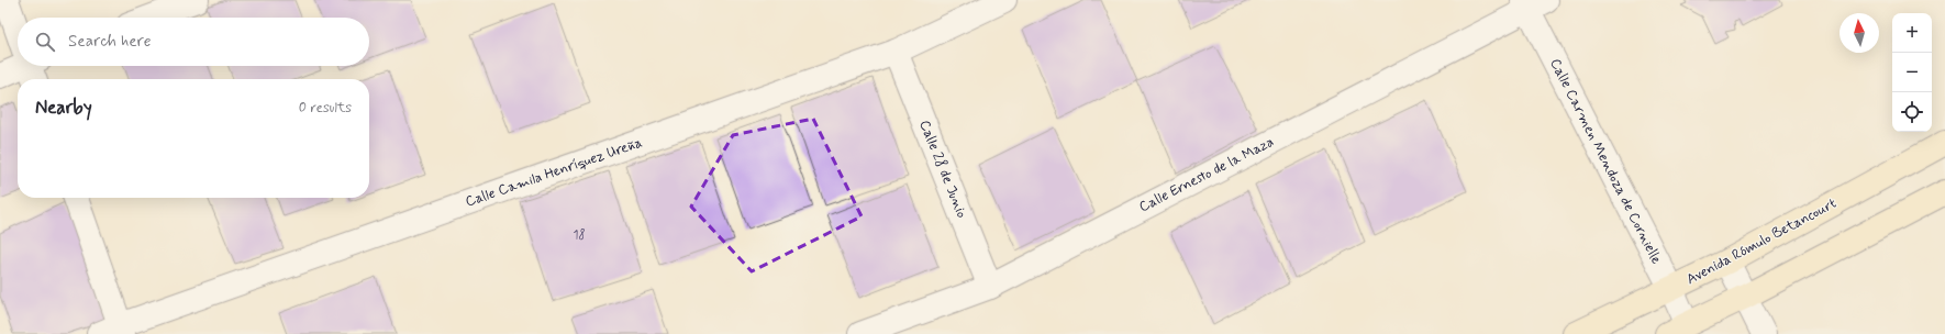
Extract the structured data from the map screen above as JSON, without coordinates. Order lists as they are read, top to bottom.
{
  "streets": {
    "main road": ["Avenida Rómulo Betancourt"],
    "street": [
      "Calle Carmen Mendoza de Cornielle",
      "Calle 28 de Junio",
      "Calle Camila Henríquez Ureña",
      "Calle Ernesto de la Maza"
    ]
  },
  "crossings": [
    ["Calle Carmen Mendoza de Cornielle", "Calle Ernesto de la Maza"],
    ["Calle Carmen Mendoza de Cornielle", "Avenida Rómulo Betancourt"],
    ["Calle 28 de Junio", "Calle Camila Henríquez Ureña"],
    ["Calle 28 de Junio", "Calle Ernesto de la Maza"]
  ],
  "house_numbers": ["18"],
  "north": "top",
  "page": {
    "map_buttons": ["+", "−"],
    "search": "Search here",
    "heading": ["Nearby", "0 results"]
  }
}
